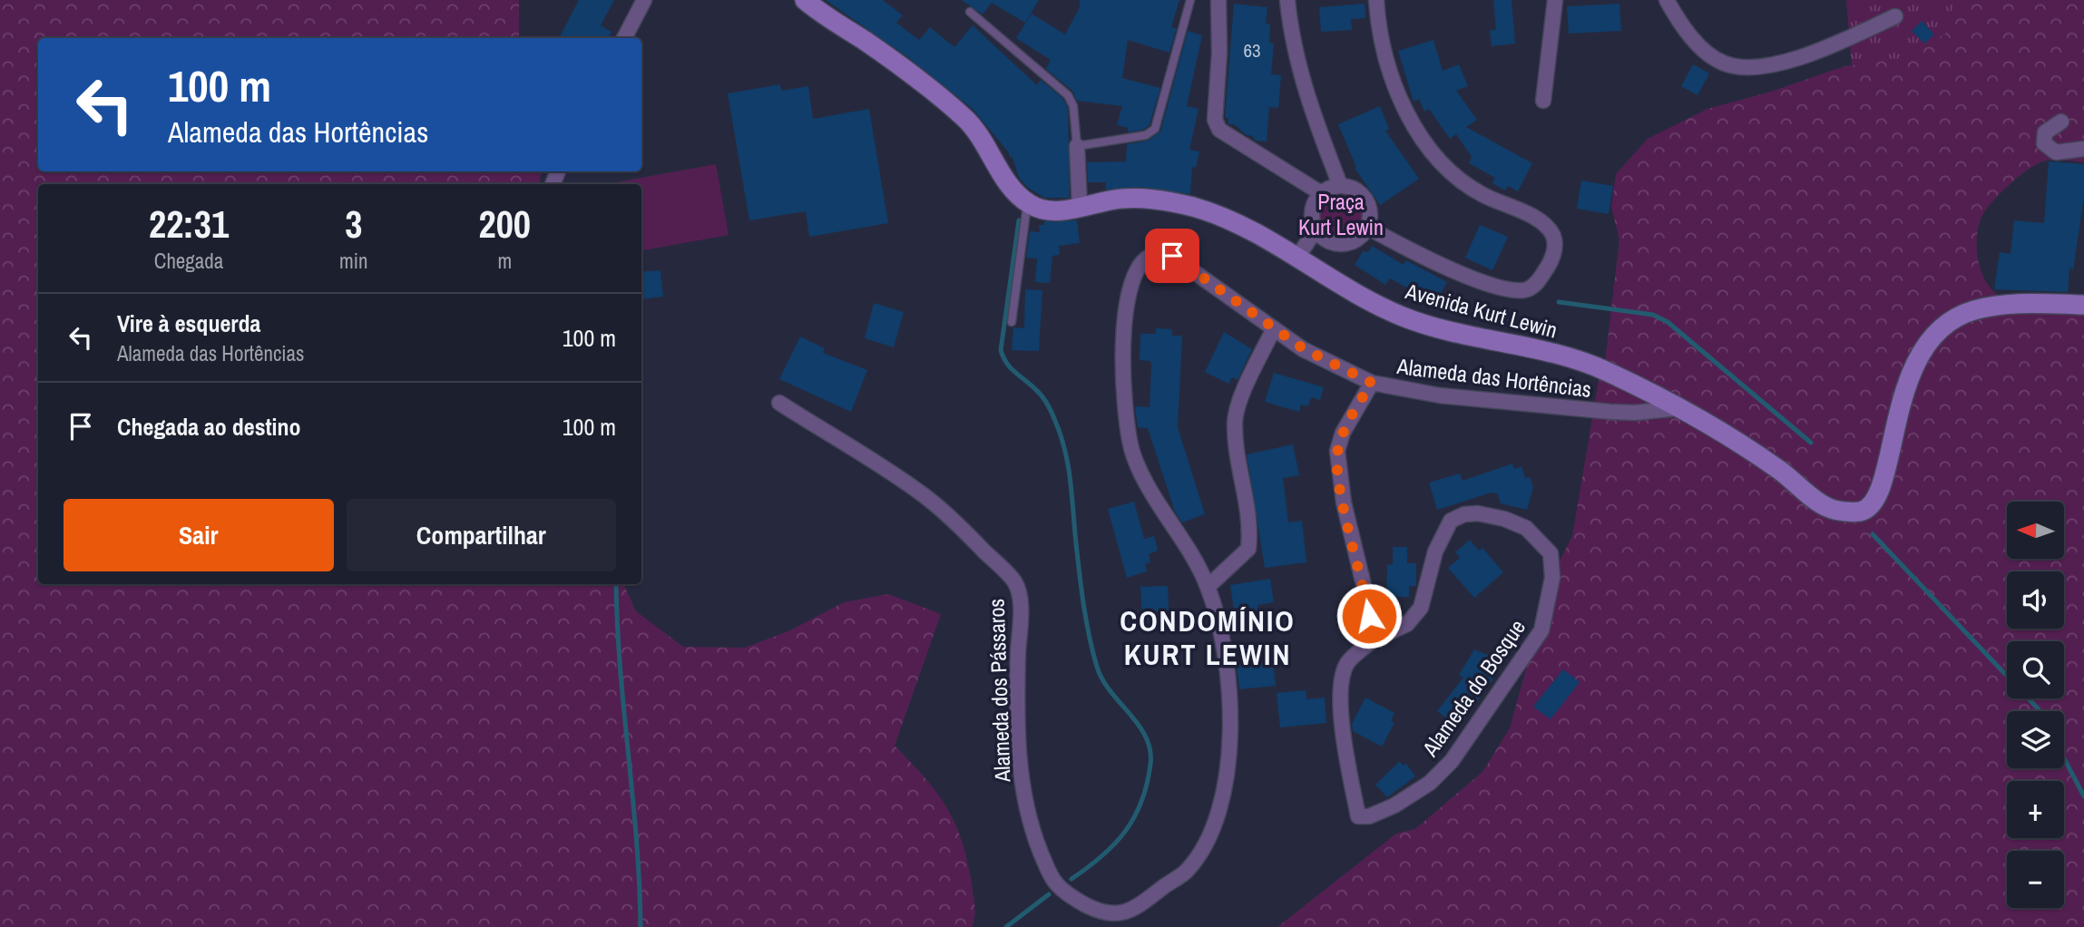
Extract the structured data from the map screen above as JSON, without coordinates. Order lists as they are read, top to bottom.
{
  "streets": {
    "main road": ["Avenida Kurt Lewin"],
    "street": ["Alameda das Hortências", "Alameda do Bosque", "Alameda dos Pássaros"]
  },
  "crossings": [
    ["Avenida Kurt Lewin", "Alameda das Hortências"],
    ["Alameda das Hortências", "Alameda dos Pássaros"]
  ],
  "districts": ["CONDOMÍNIO KURT LEWIN"],
  "parks": ["Praça Kurt Lewin"],
  "house_numbers": ["63"],
  "north": "left",
  "page": {
    "turn": ["100 m", "Alameda das Hortências"],
    "eta": [
      "22:31",
      "Chegada",
      "3",
      "min",
      "200",
      "m"
    ],
    "list": [
      {
        "name": "Vire à esquerda",
        "note": "Alameda das Hortências",
        "value": "100 m"
      },
      {
        "name": "Chegada ao destino",
        "value": "100 m"
      }
    ],
    "buttons": ["Sair", "Compartilhar"],
    "map_buttons": ["+", "−"]
  }
}
